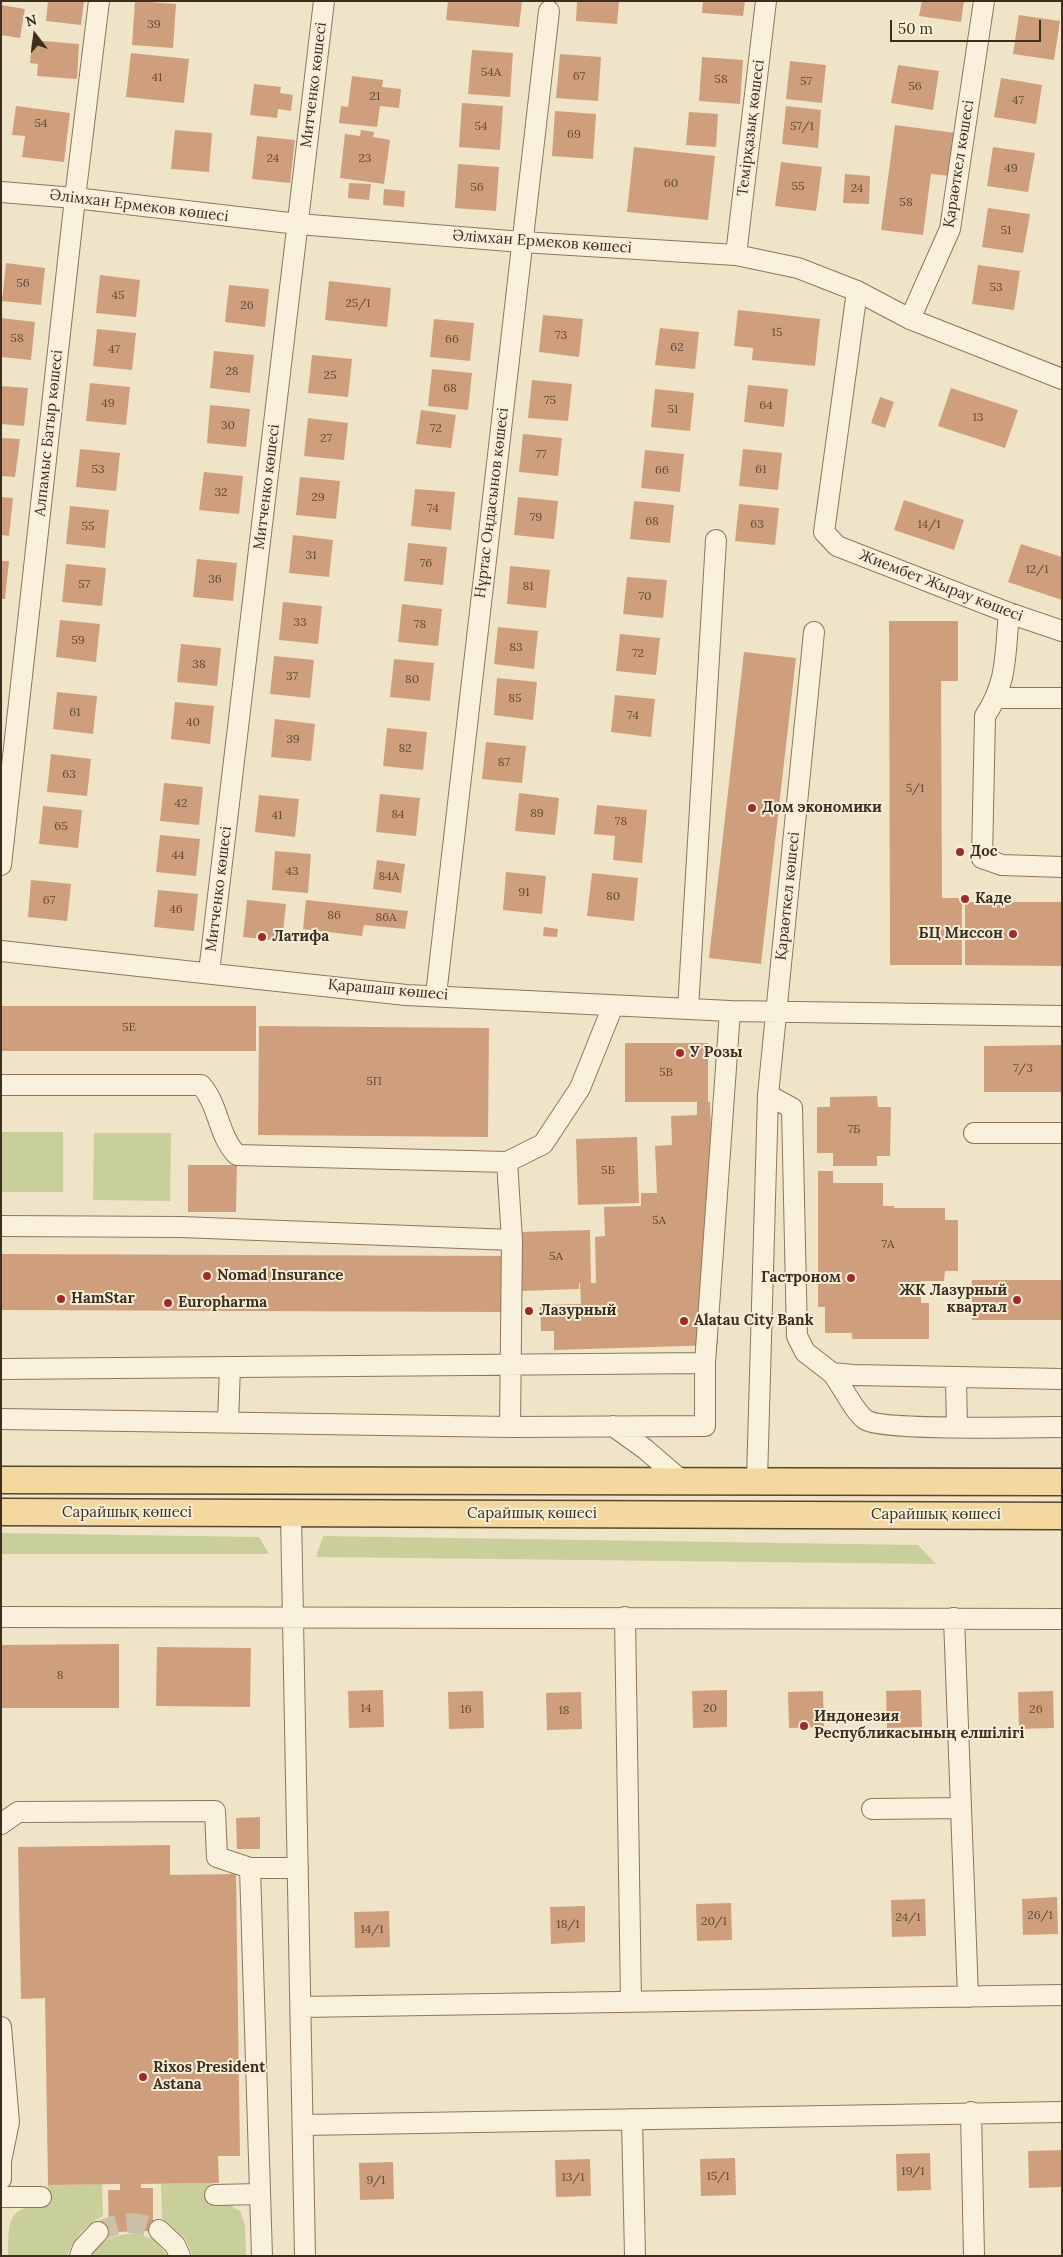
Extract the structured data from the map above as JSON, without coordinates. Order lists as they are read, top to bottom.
{
  "streets": {
    "main road": ["Сарайшық көшесі"],
    "street": [
      "Митченко көшесі",
      "Темірқазық көшесі",
      "Қараөткел көшесі",
      "Әлімхан Ермеков көшесі",
      "Алпамыс Батыр көшесі",
      "Нұртас Оңдасынов көшесі",
      "Жиембет Жырау көшесі",
      "Қарашаш көшесі"
    ]
  },
  "crossings": [
    ["Митченко көшесі", "Әлімхан Ермеков көшесі"],
    ["Митченко көшесі", "Қарашаш көшесі"],
    ["Темірқазық көшесі", "Әлімхан Ермеков көшесі"],
    ["Қараөткел көшесі", "Әлімхан Ермеков көшесі"],
    ["Қараөткел көшесі", "Қарашаш көшесі"],
    ["Әлімхан Ермеков көшесі", "Алпамыс Батыр көшесі"],
    ["Әлімхан Ермеков көшесі", "Нұртас Оңдасынов көшесі"],
    ["Әлімхан Ермеков көшесі", "Жиембет Жырау көшесі"],
    ["Нұртас Оңдасынов көшесі", "Қарашаш көшесі"]
  ],
  "places": [
    "Дом экономики",
    "Дос",
    "Каде",
    "БЦ Миссон",
    "Латифа",
    "У Розы",
    "Nomad Insurance",
    "Гастроном",
    "HamStar",
    "ЖК Лазурный квартал",
    "Europharma",
    "Лазурный",
    "Alatau City Bank",
    "Индонезия Республикасының елшілігі",
    "Rixos President Astana"
  ],
  "house_numbers": [
    "39",
    "54А",
    "67",
    "41",
    "58",
    "57",
    "56",
    "21",
    "47",
    "54",
    "54",
    "57/1",
    "69",
    "24",
    "23",
    "49",
    "60",
    "55",
    "56",
    "24",
    "58",
    "51",
    "56",
    "53",
    "45",
    "25/1",
    "26",
    "15",
    "73",
    "58",
    "66",
    "62",
    "47",
    "28",
    "25",
    "68",
    "75",
    "49",
    "64",
    "51",
    "13",
    "30",
    "72",
    "27",
    "77",
    "53",
    "61",
    "66",
    "32",
    "29",
    "74",
    "79",
    "68",
    "63",
    "14/1",
    "55",
    "31",
    "76",
    "12/1",
    "36",
    "57",
    "81",
    "70",
    "33",
    "78",
    "59",
    "83",
    "72",
    "38",
    "37",
    "80",
    "85",
    "61",
    "74",
    "40",
    "39",
    "82",
    "87",
    "63",
    "5/1",
    "42",
    "89",
    "84",
    "41",
    "78",
    "65",
    "44",
    "43",
    "84А",
    "91",
    "80",
    "67",
    "46",
    "86",
    "86А",
    "5Е",
    "7/3",
    "5В",
    "5П",
    "7Б",
    "5Б",
    "5А",
    "7А",
    "5А",
    "8",
    "14",
    "20",
    "16",
    "26",
    "18",
    "26/1",
    "24/1",
    "20/1",
    "18/1",
    "14/1",
    "19/1",
    "15/1",
    "13/1",
    "9/1"
  ],
  "scale_bar": "50 m",
  "north": "top"
}
